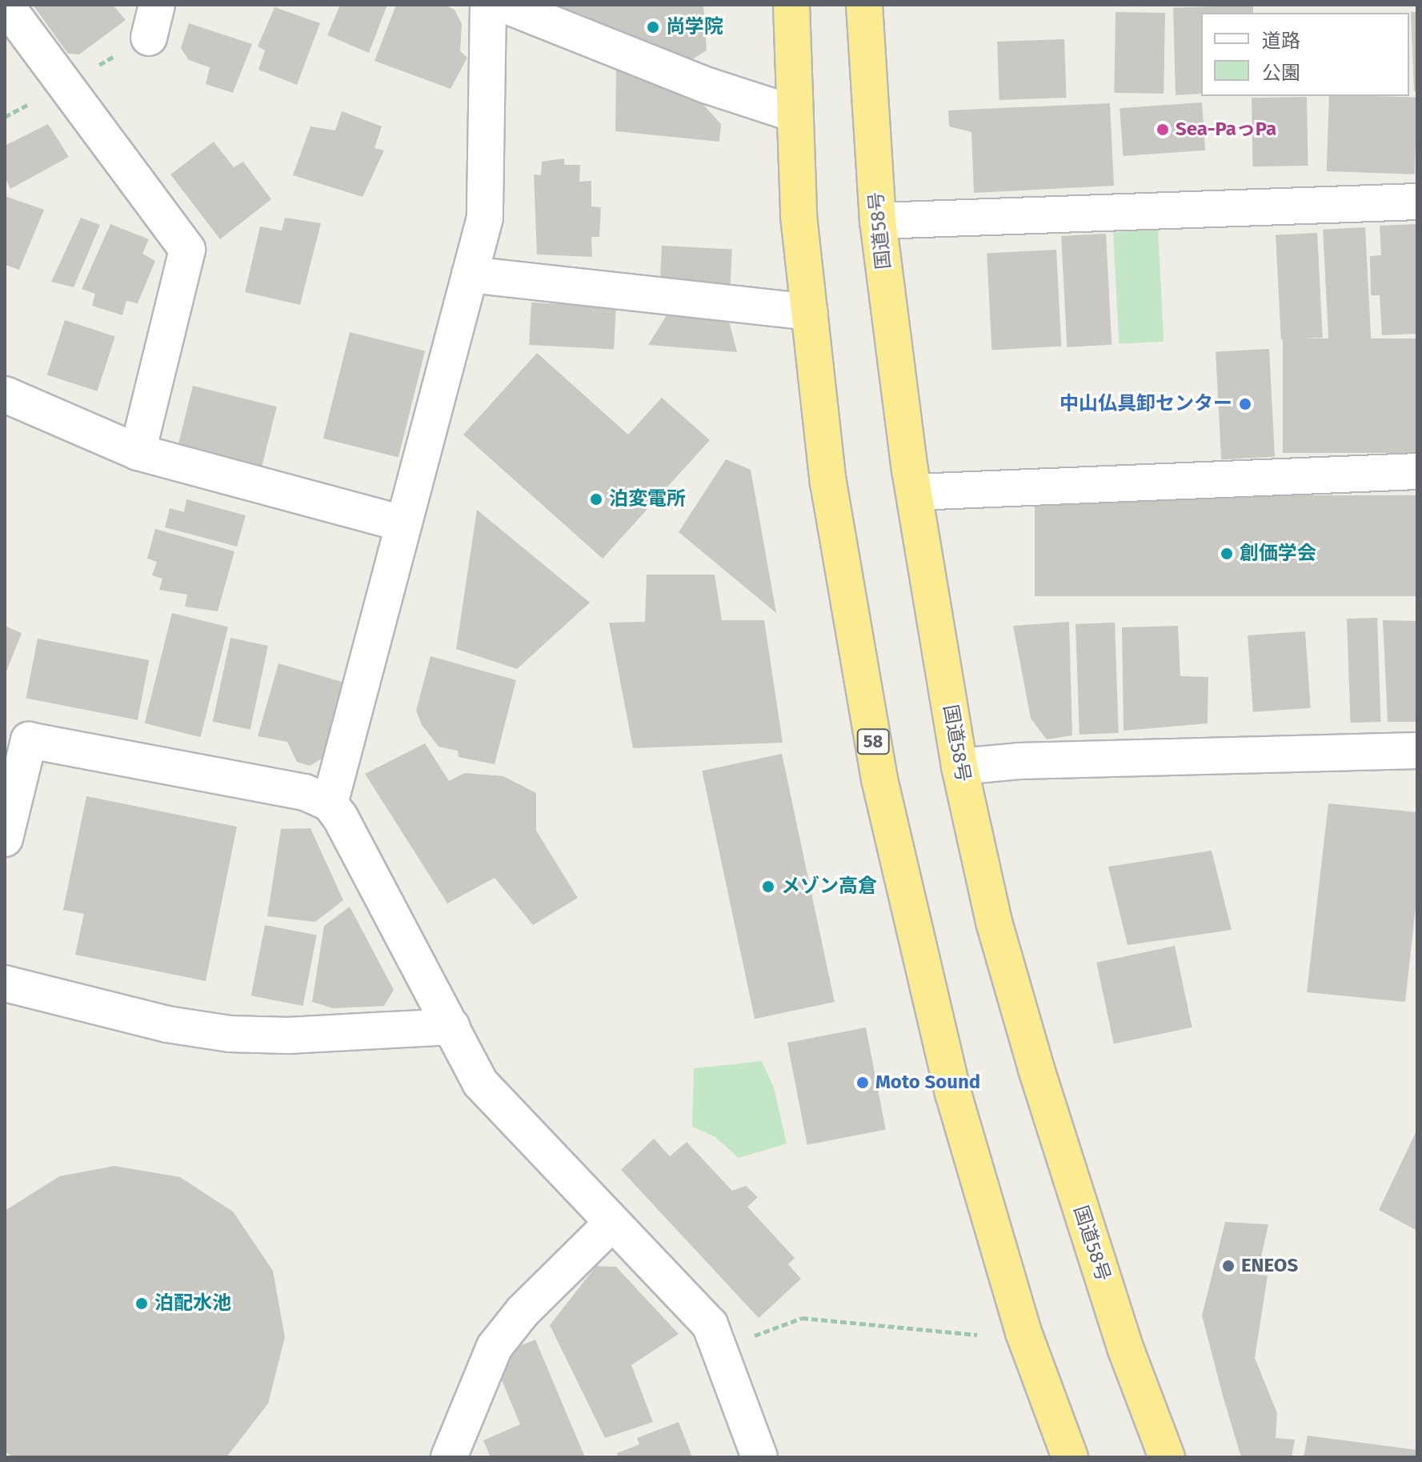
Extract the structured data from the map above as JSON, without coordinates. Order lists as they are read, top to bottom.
{
  "streets": {
    "highway": ["国道58号", "58"]
  },
  "places": [
    "尚学院",
    "Sea-PaっPa",
    "中山仏具卸センター",
    "泊変電所",
    "創価学会",
    "メゾン高倉",
    "Moto Sound",
    "ENEOS",
    "泊配水池"
  ],
  "legend": ["道路", "公園"]
}
